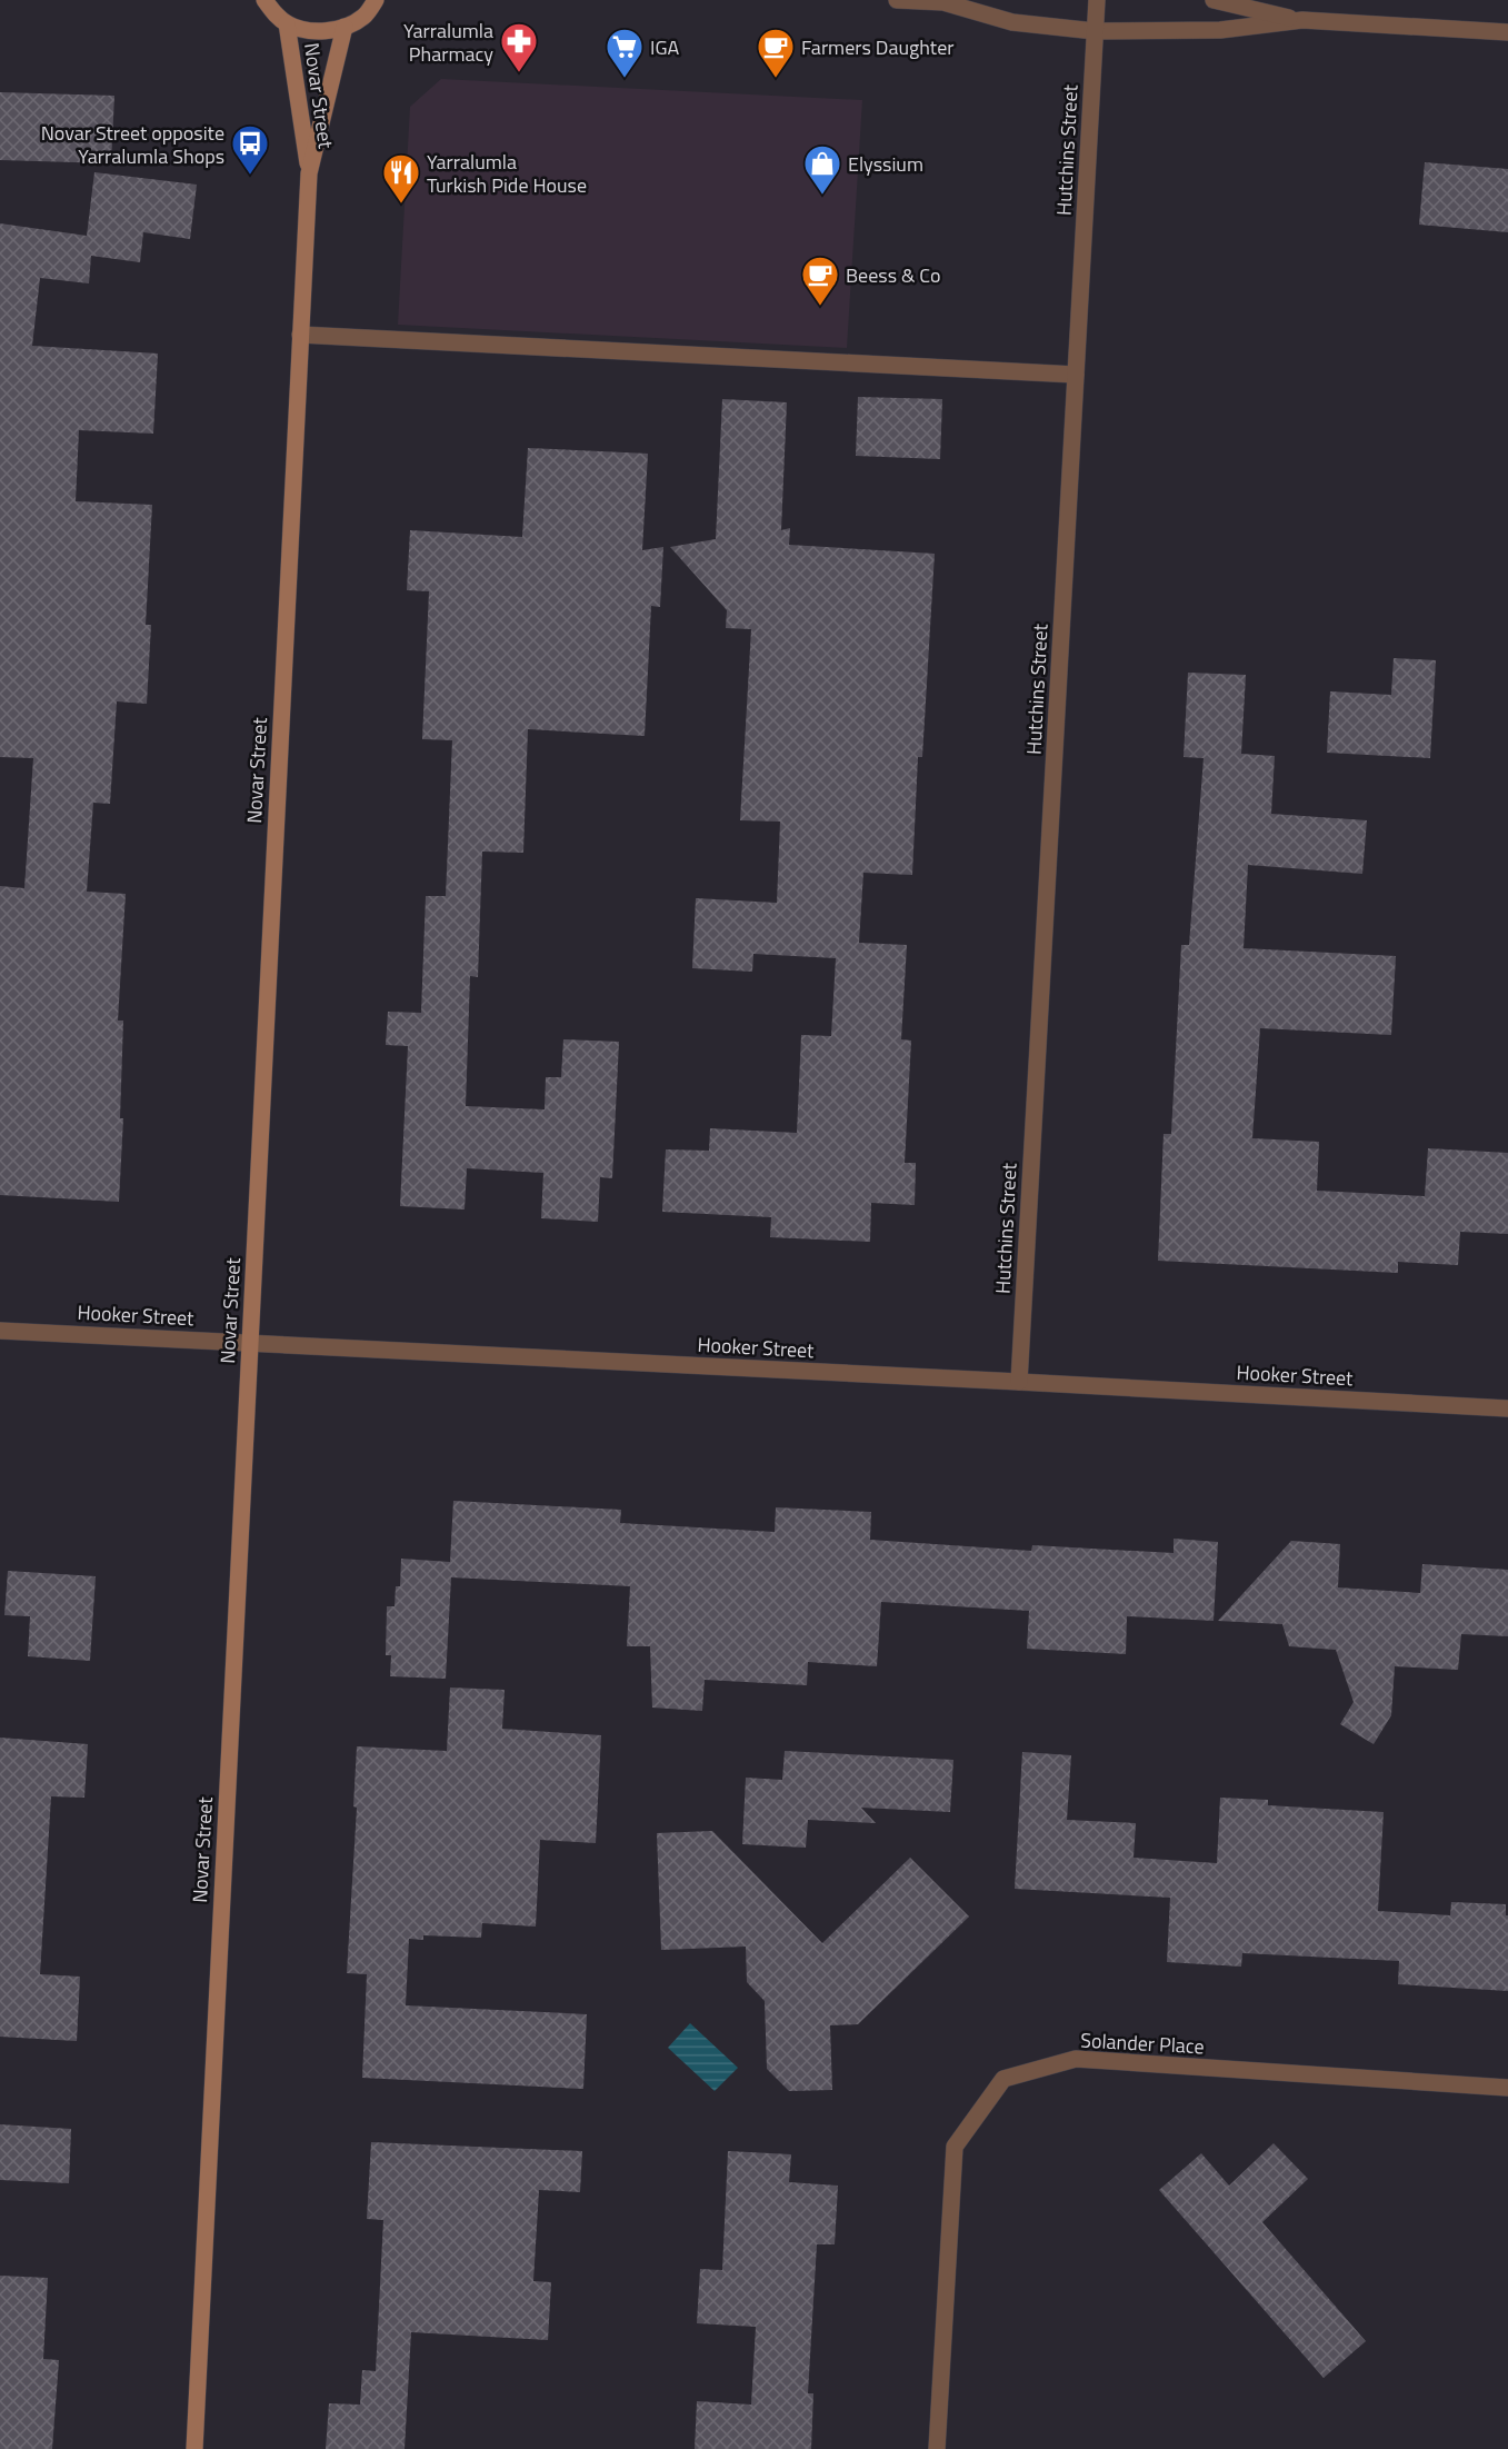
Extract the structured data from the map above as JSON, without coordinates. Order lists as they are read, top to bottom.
{
  "streets": {
    "main road": ["Novar Street"],
    "street": ["Hutchins Street", "Hooker Street", "Solander Place"]
  },
  "crossings": [
    ["Novar Street", "Hooker Street"],
    ["Hutchins Street", "Hooker Street"]
  ],
  "places": {
    "pharmacy": ["Yarralumla Pharmacy"],
    "supermarket": ["IGA"],
    "cafe": ["Farmers Daughter", "Beess & Co"],
    "bus stop": ["Novar Street opposite Yarralumla Shops"],
    "shop": ["Elyssium"],
    "restaurant": ["Yarralumla Turkish Pide House"]
  }
}
